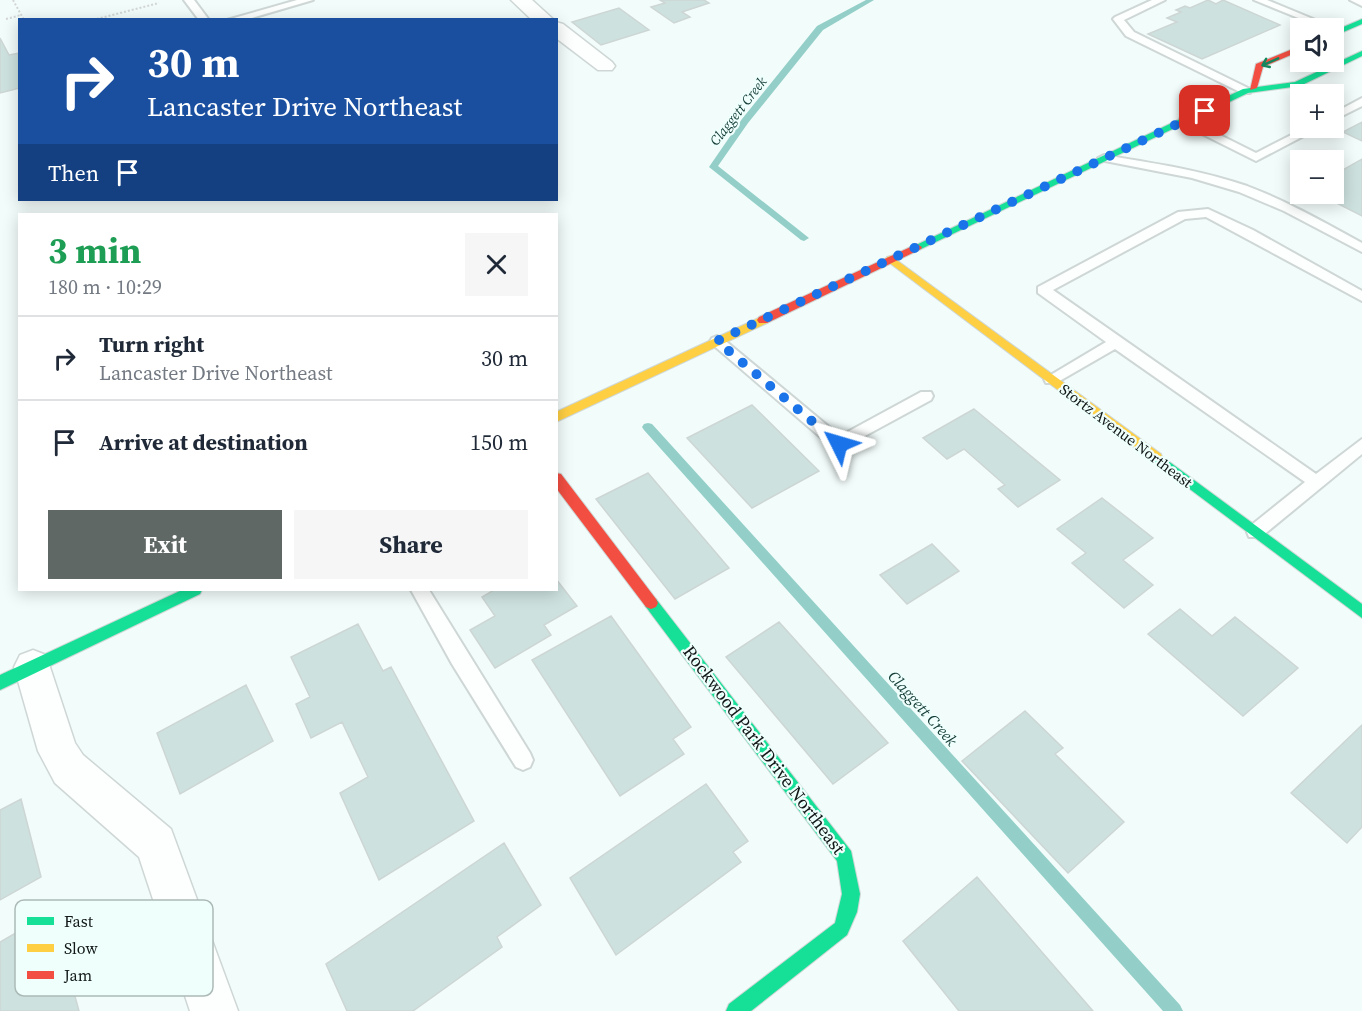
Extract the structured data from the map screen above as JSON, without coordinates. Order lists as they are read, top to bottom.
{
  "streets": {
    "main road": ["Stortz Avenue Northeast", "Rockwood Park Drive Northeast"]
  },
  "water": ["Claggett Creek"],
  "legend": ["Fast", "Slow", "Jam"],
  "page": {
    "map_buttons": ["+", "−"],
    "turn": ["30 m", "Lancaster Drive Northeast"],
    "then": "Then",
    "heading": ["3 min", "180 m · 10:29"],
    "list": [
      {
        "name": "Turn right",
        "note": "Lancaster Drive Northeast",
        "value": "30 m"
      },
      {
        "name": "Arrive at destination",
        "value": "150 m"
      }
    ],
    "buttons": ["Exit", "Share"]
  }
}
